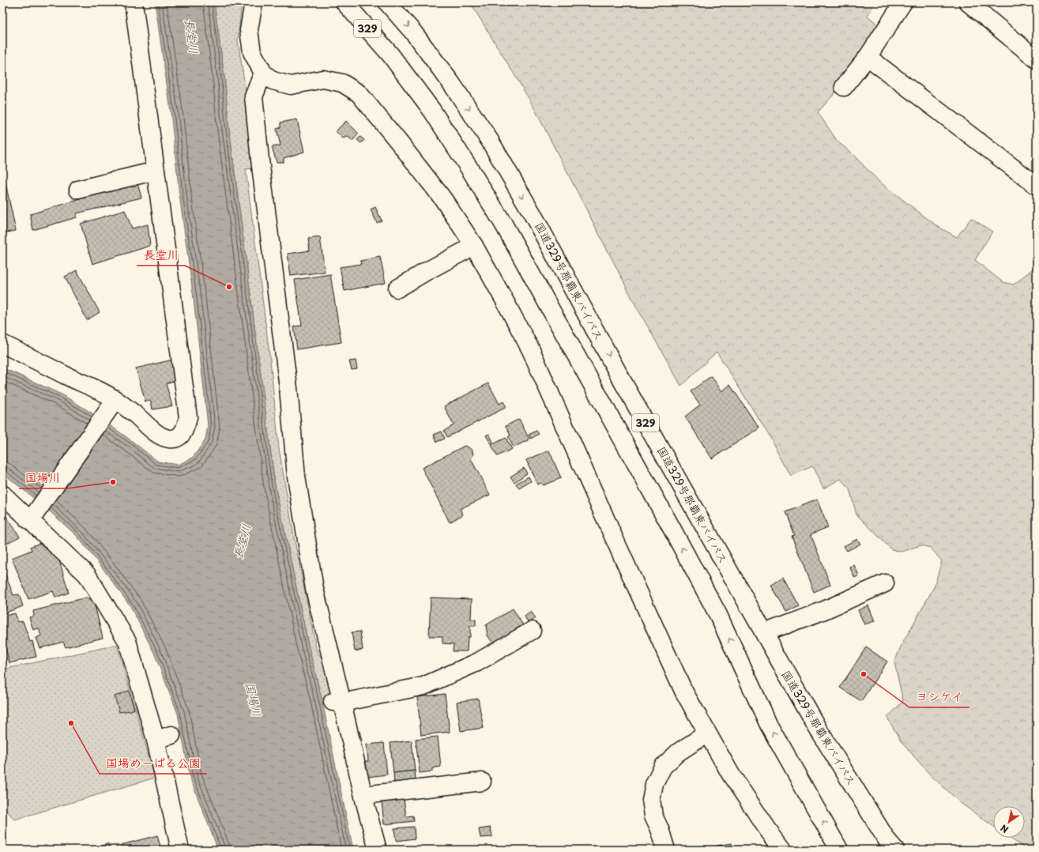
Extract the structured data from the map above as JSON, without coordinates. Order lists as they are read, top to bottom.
{
  "streets": {
    "main road": ["329", "国道329号那覇東バイパス"]
  },
  "water": ["長堂川", "国場川"],
  "places": [
    "長堂川",
    "国場川",
    "ヨシケイ",
    "国場めーばる公園"
  ],
  "north": "bottom left"
}
